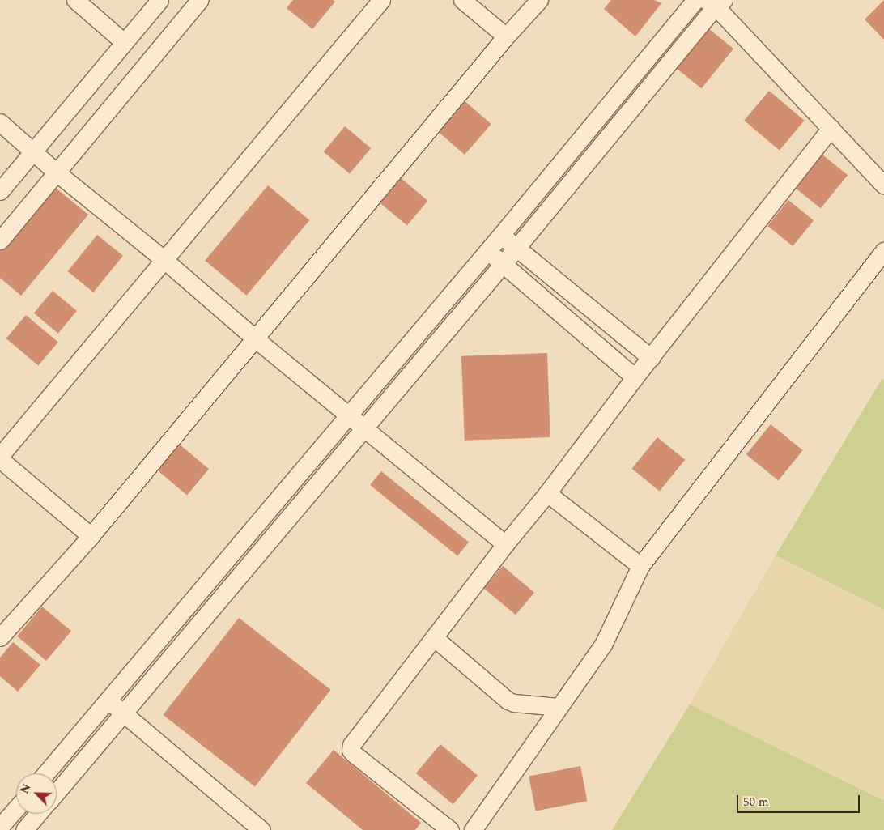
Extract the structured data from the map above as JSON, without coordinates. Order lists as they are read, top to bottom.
{
  "scale_bar": "50 m",
  "north": "top left"
}
